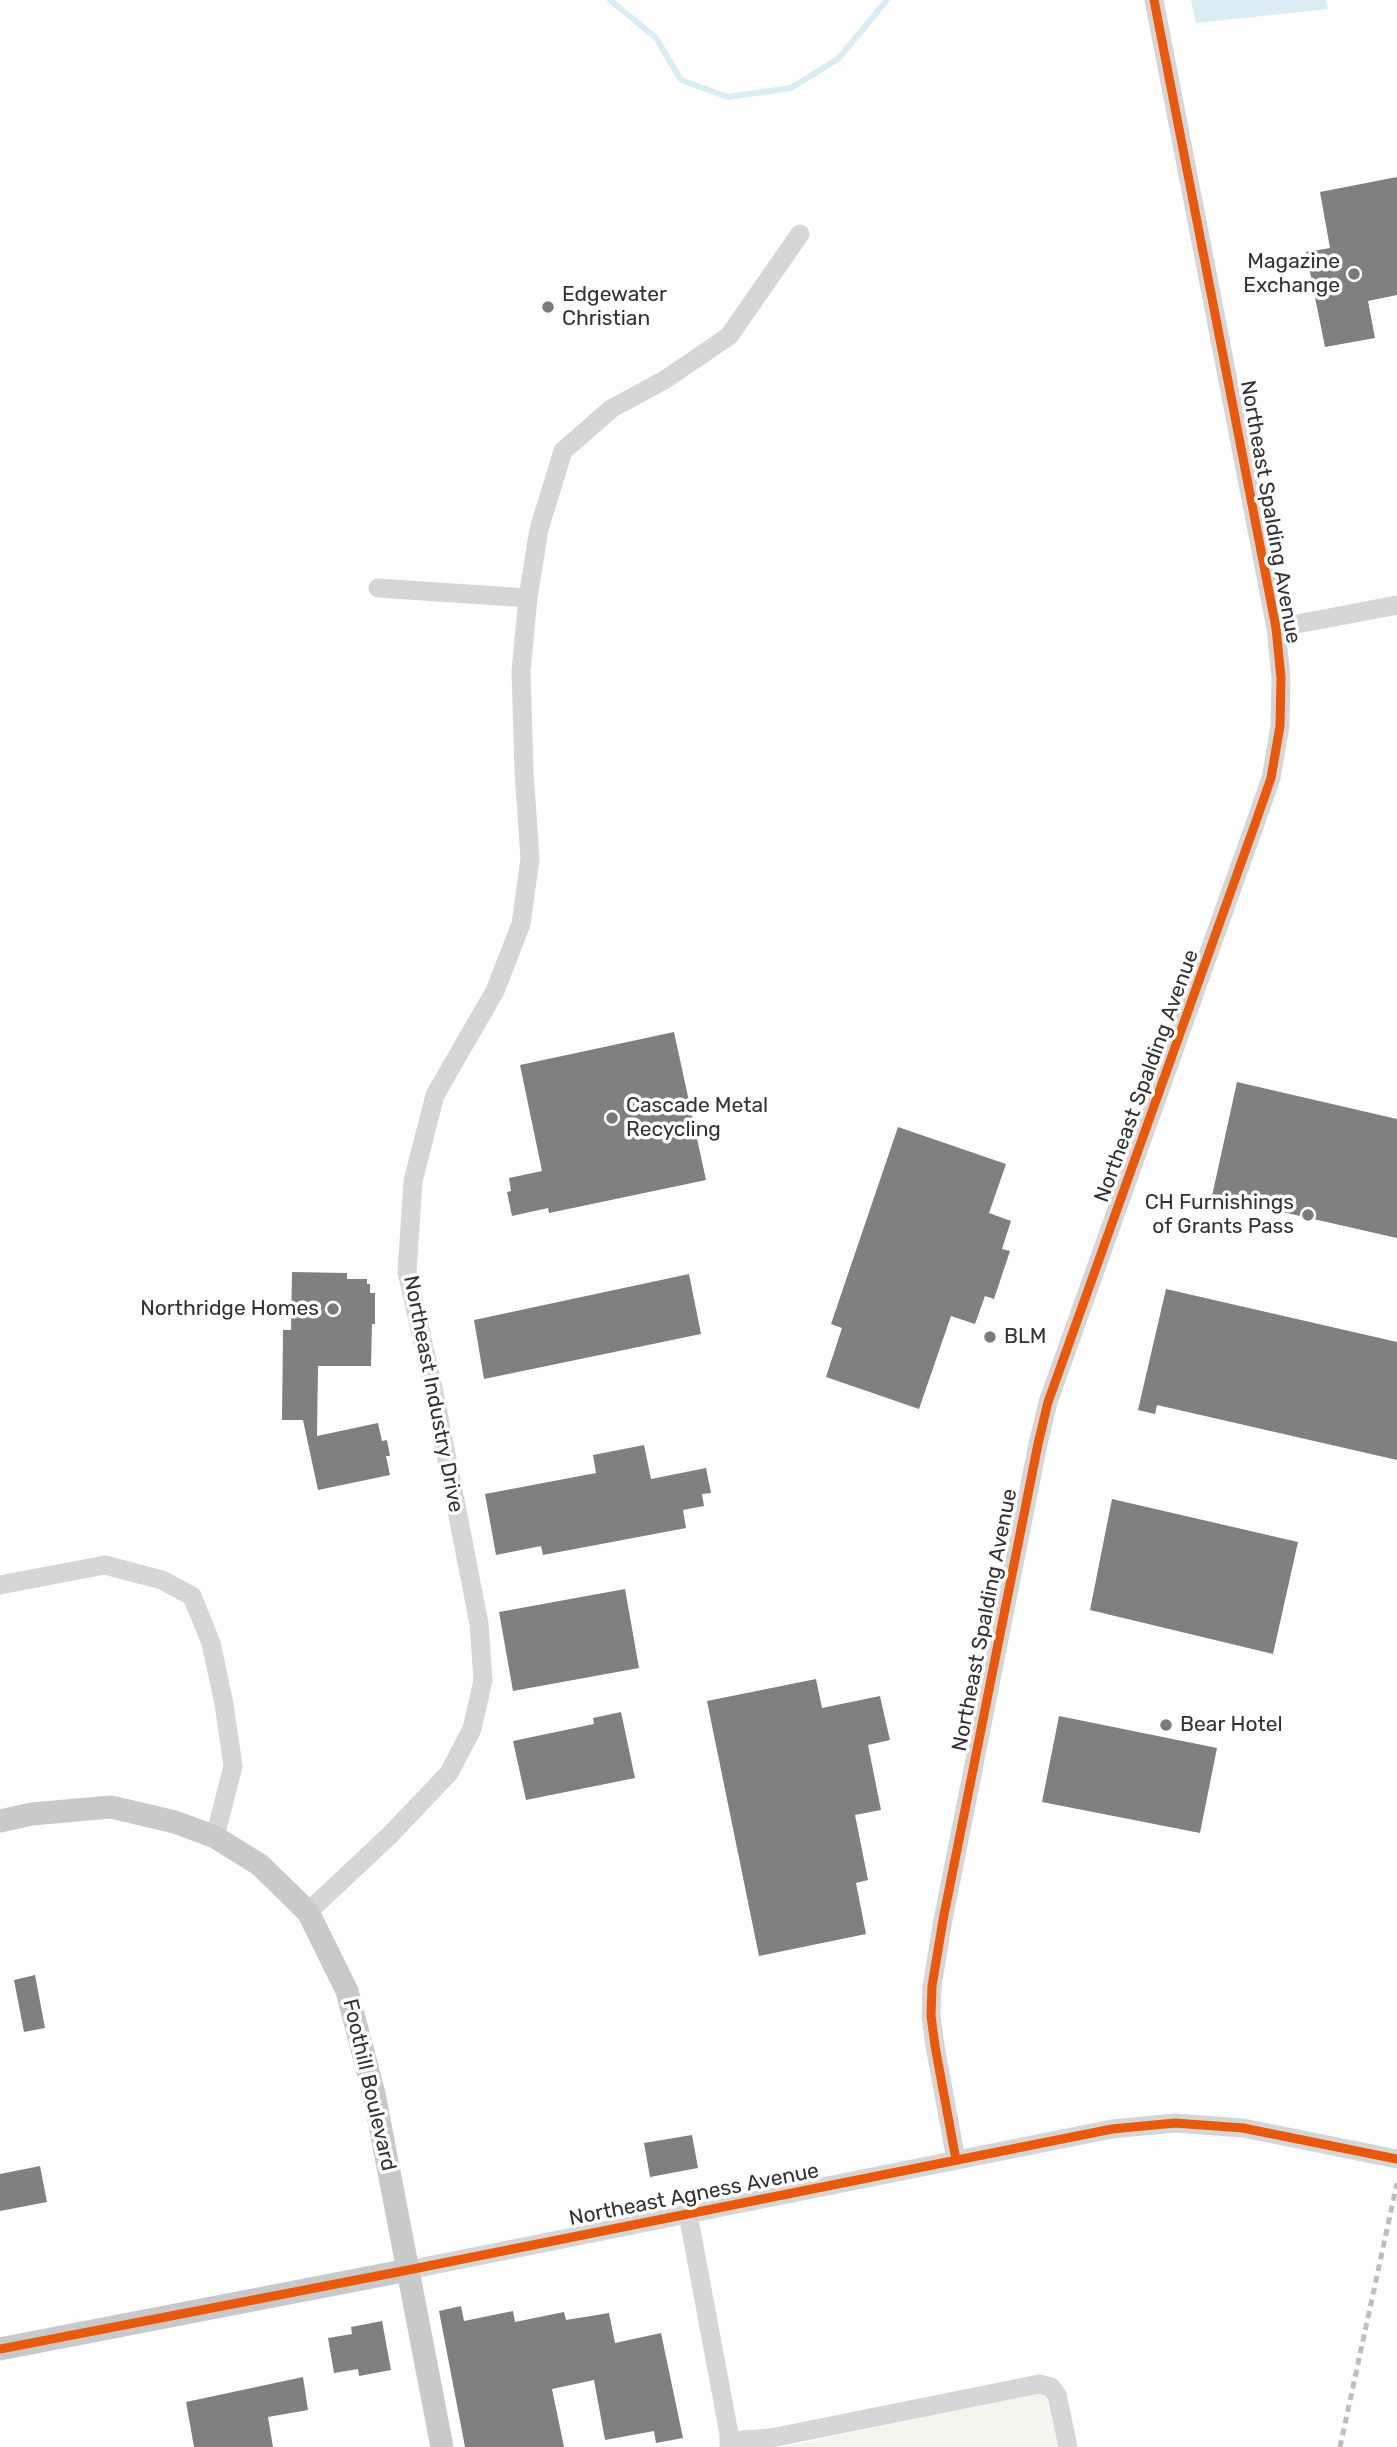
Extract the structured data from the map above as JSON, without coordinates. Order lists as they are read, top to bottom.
{
  "streets": {
    "main road": ["Foothill Boulevard", "Northeast Agness Avenue"],
    "street": ["Northeast Spalding Avenue", "Northeast Industry Drive"]
  },
  "crossings": [
    ["Northeast Spalding Avenue", "Northeast Agness Avenue"],
    ["Northeast Industry Drive", "Foothill Boulevard"],
    ["Foothill Boulevard", "Northeast Agness Avenue"]
  ],
  "places": [
    "Magazine Exchange",
    "Edgewater Christian",
    "Cascade Metal Recycling",
    "CH Furnishings of Grants Pass",
    "Northridge Homes",
    "BLM",
    "Bear Hotel"
  ]
}
